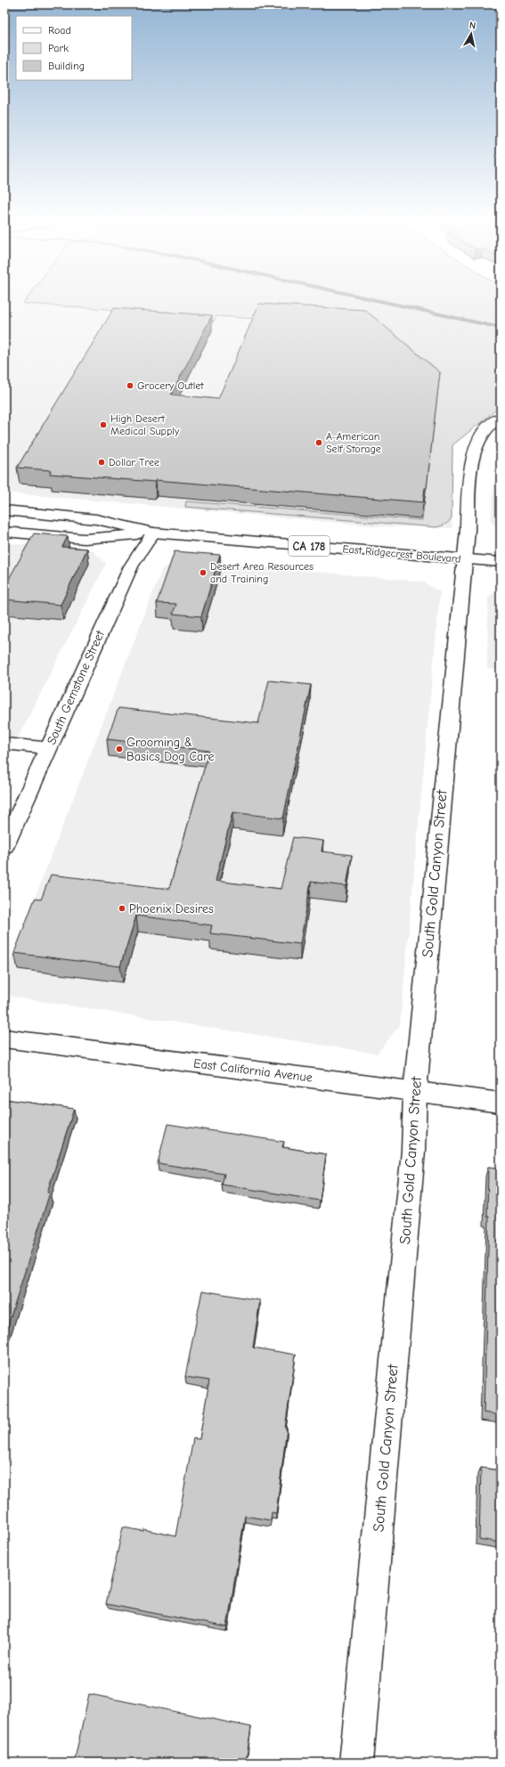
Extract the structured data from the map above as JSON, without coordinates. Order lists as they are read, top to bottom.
{
  "streets": {
    "street": [
      "CA 178",
      "East Ridgecrest Boulevard",
      "South Gemstone Street",
      "South Gold Canyon Street",
      "East California Avenue"
    ]
  },
  "crossings": [
    ["East Ridgecrest Boulevard", "South Gemstone Street"],
    ["East Ridgecrest Boulevard", "South Gold Canyon Street"],
    ["South Gold Canyon Street", "East California Avenue"]
  ],
  "places": [
    "Grocery Outlet",
    "High Desert Medical Supply",
    "A-American Self Storage",
    "Dollar Tree",
    "Desert Area Resources and Training",
    "Grooming & Basics Dog Care",
    "Phoenix Desires"
  ],
  "legend": ["Road", "Park", "Building"],
  "north": "top"
}
